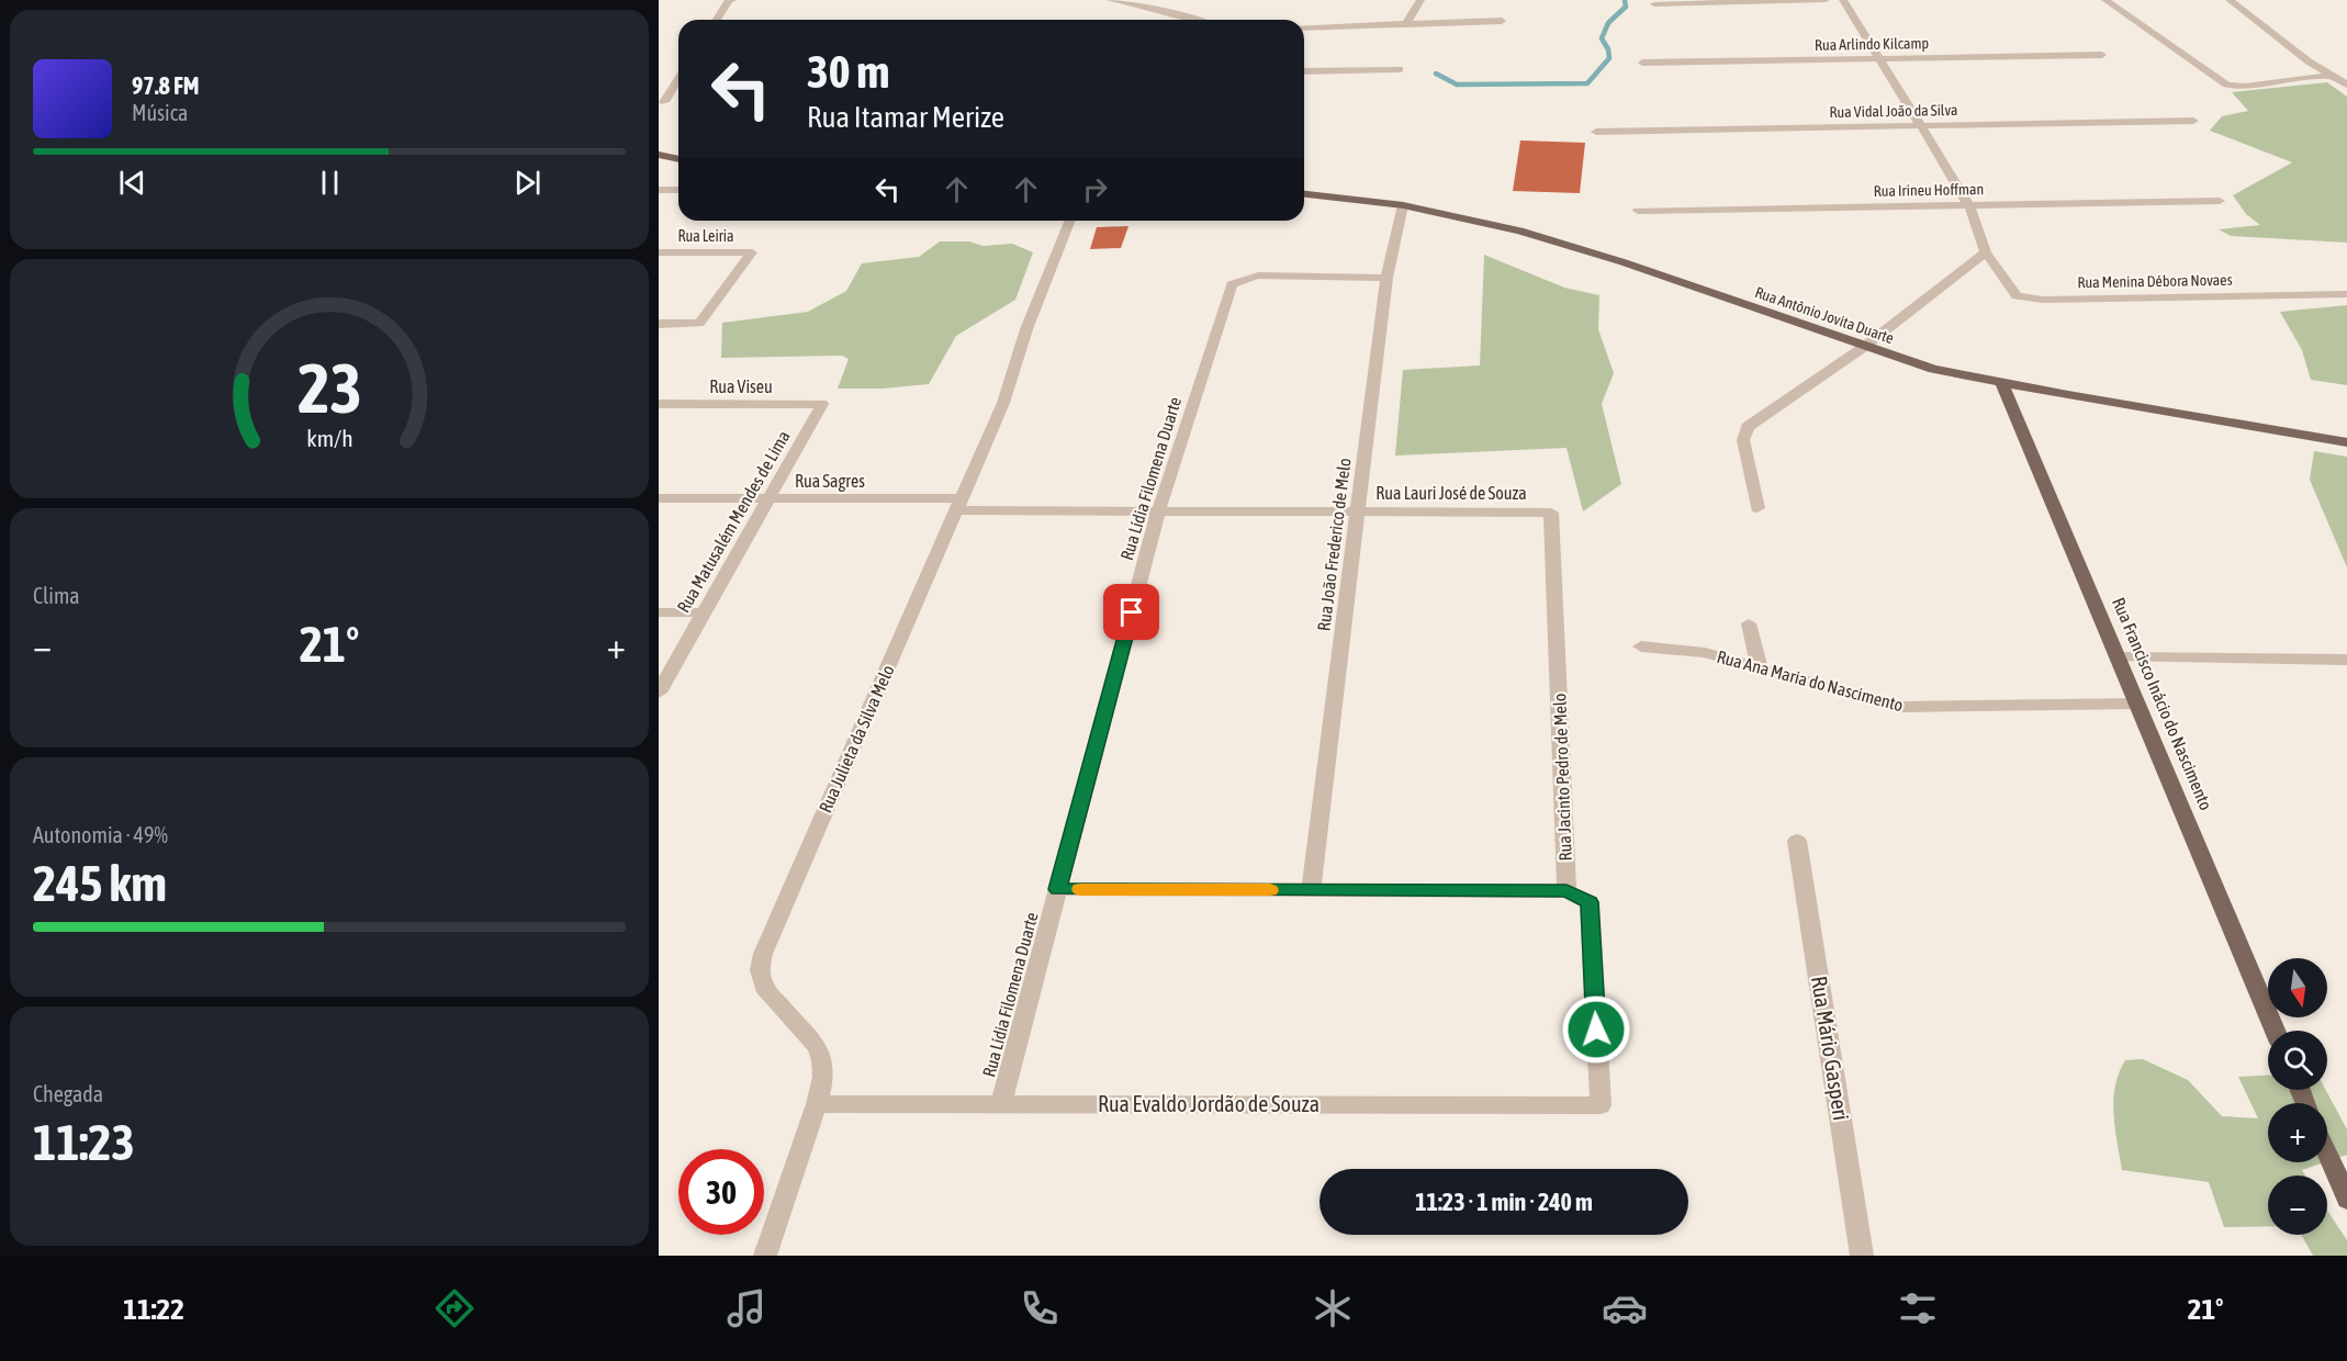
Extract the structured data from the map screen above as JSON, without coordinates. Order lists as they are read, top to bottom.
{
  "streets": {
    "main road": ["Rua Antônio Jovita Duarte", "Rua Francisco Inácio do Nascimento"],
    "street": [
      "Rua Arlindo Kilcamp",
      "Rua Vidal João da Silva",
      "Rua Irineu Hoffman",
      "Rua Leiria",
      "Rua Menina Débora Novaes",
      "Rua Viseu",
      "Rua Lídia Filomena Duarte",
      "Rua Sagres",
      "Rua Lauri José de Souza",
      "Rua Matusalém Mendes de Lima",
      "Rua João Frederico de Melo",
      "Rua Ana Maria do Nascimento",
      "Rua Julieta da Silva Melo",
      "Rua Jacinto Pedro de Melo",
      "Rua Mário Gasperi",
      "Rua Evaldo Jordão de Souza"
    ]
  },
  "crossings": [
    ["Rua Arlindo Kilcamp", "Rua Menina Débora Novaes"],
    ["Rua Vidal João da Silva", "Rua Menina Débora Novaes"],
    ["Rua Irineu Hoffman", "Rua Menina Débora Novaes"],
    ["Rua Antônio Jovita Duarte", "Rua João Frederico de Melo"],
    ["Rua Antônio Jovita Duarte", "Rua Francisco Inácio do Nascimento"],
    ["Rua Viseu", "Rua Matusalém Mendes de Lima"],
    ["Rua Lídia Filomena Duarte", "Rua Lauri José de Souza"],
    ["Rua Lídia Filomena Duarte", "Rua João Frederico de Melo"],
    ["Rua Lídia Filomena Duarte", "Rua Evaldo Jordão de Souza"],
    ["Rua Sagres", "Rua Lauri José de Souza"],
    ["Rua Sagres", "Rua Matusalém Mendes de Lima"],
    ["Rua Sagres", "Rua Julieta da Silva Melo"],
    ["Rua Lauri José de Souza", "Rua João Frederico de Melo"],
    ["Rua Lauri José de Souza", "Rua Julieta da Silva Melo"],
    ["Rua Lauri José de Souza", "Rua Jacinto Pedro de Melo"],
    ["Rua Ana Maria do Nascimento", "Rua Francisco Inácio do Nascimento"],
    ["Rua Julieta da Silva Melo", "Rua Evaldo Jordão de Souza"],
    ["Rua Jacinto Pedro de Melo", "Rua Evaldo Jordão de Souza"]
  ],
  "north": "bottom",
  "page": {
    "turn": ["30 m", "Rua Itamar Merize"],
    "song": ["97.8 FM", "Música"],
    "tile": [
      "Clima",
      ["Autonomia · 49%", "245 km"],
      ["Chegada", "11:23"]
    ],
    "heat": ["−", "21°", "+"],
    "map_buttons": ["+", "−"],
    "limit": "30",
    "trip": "11:23 · 1 min · 240 m",
    "tabs": ["11:22", "21°"],
    "gauge": ["23", "km/h"]
  }
}
